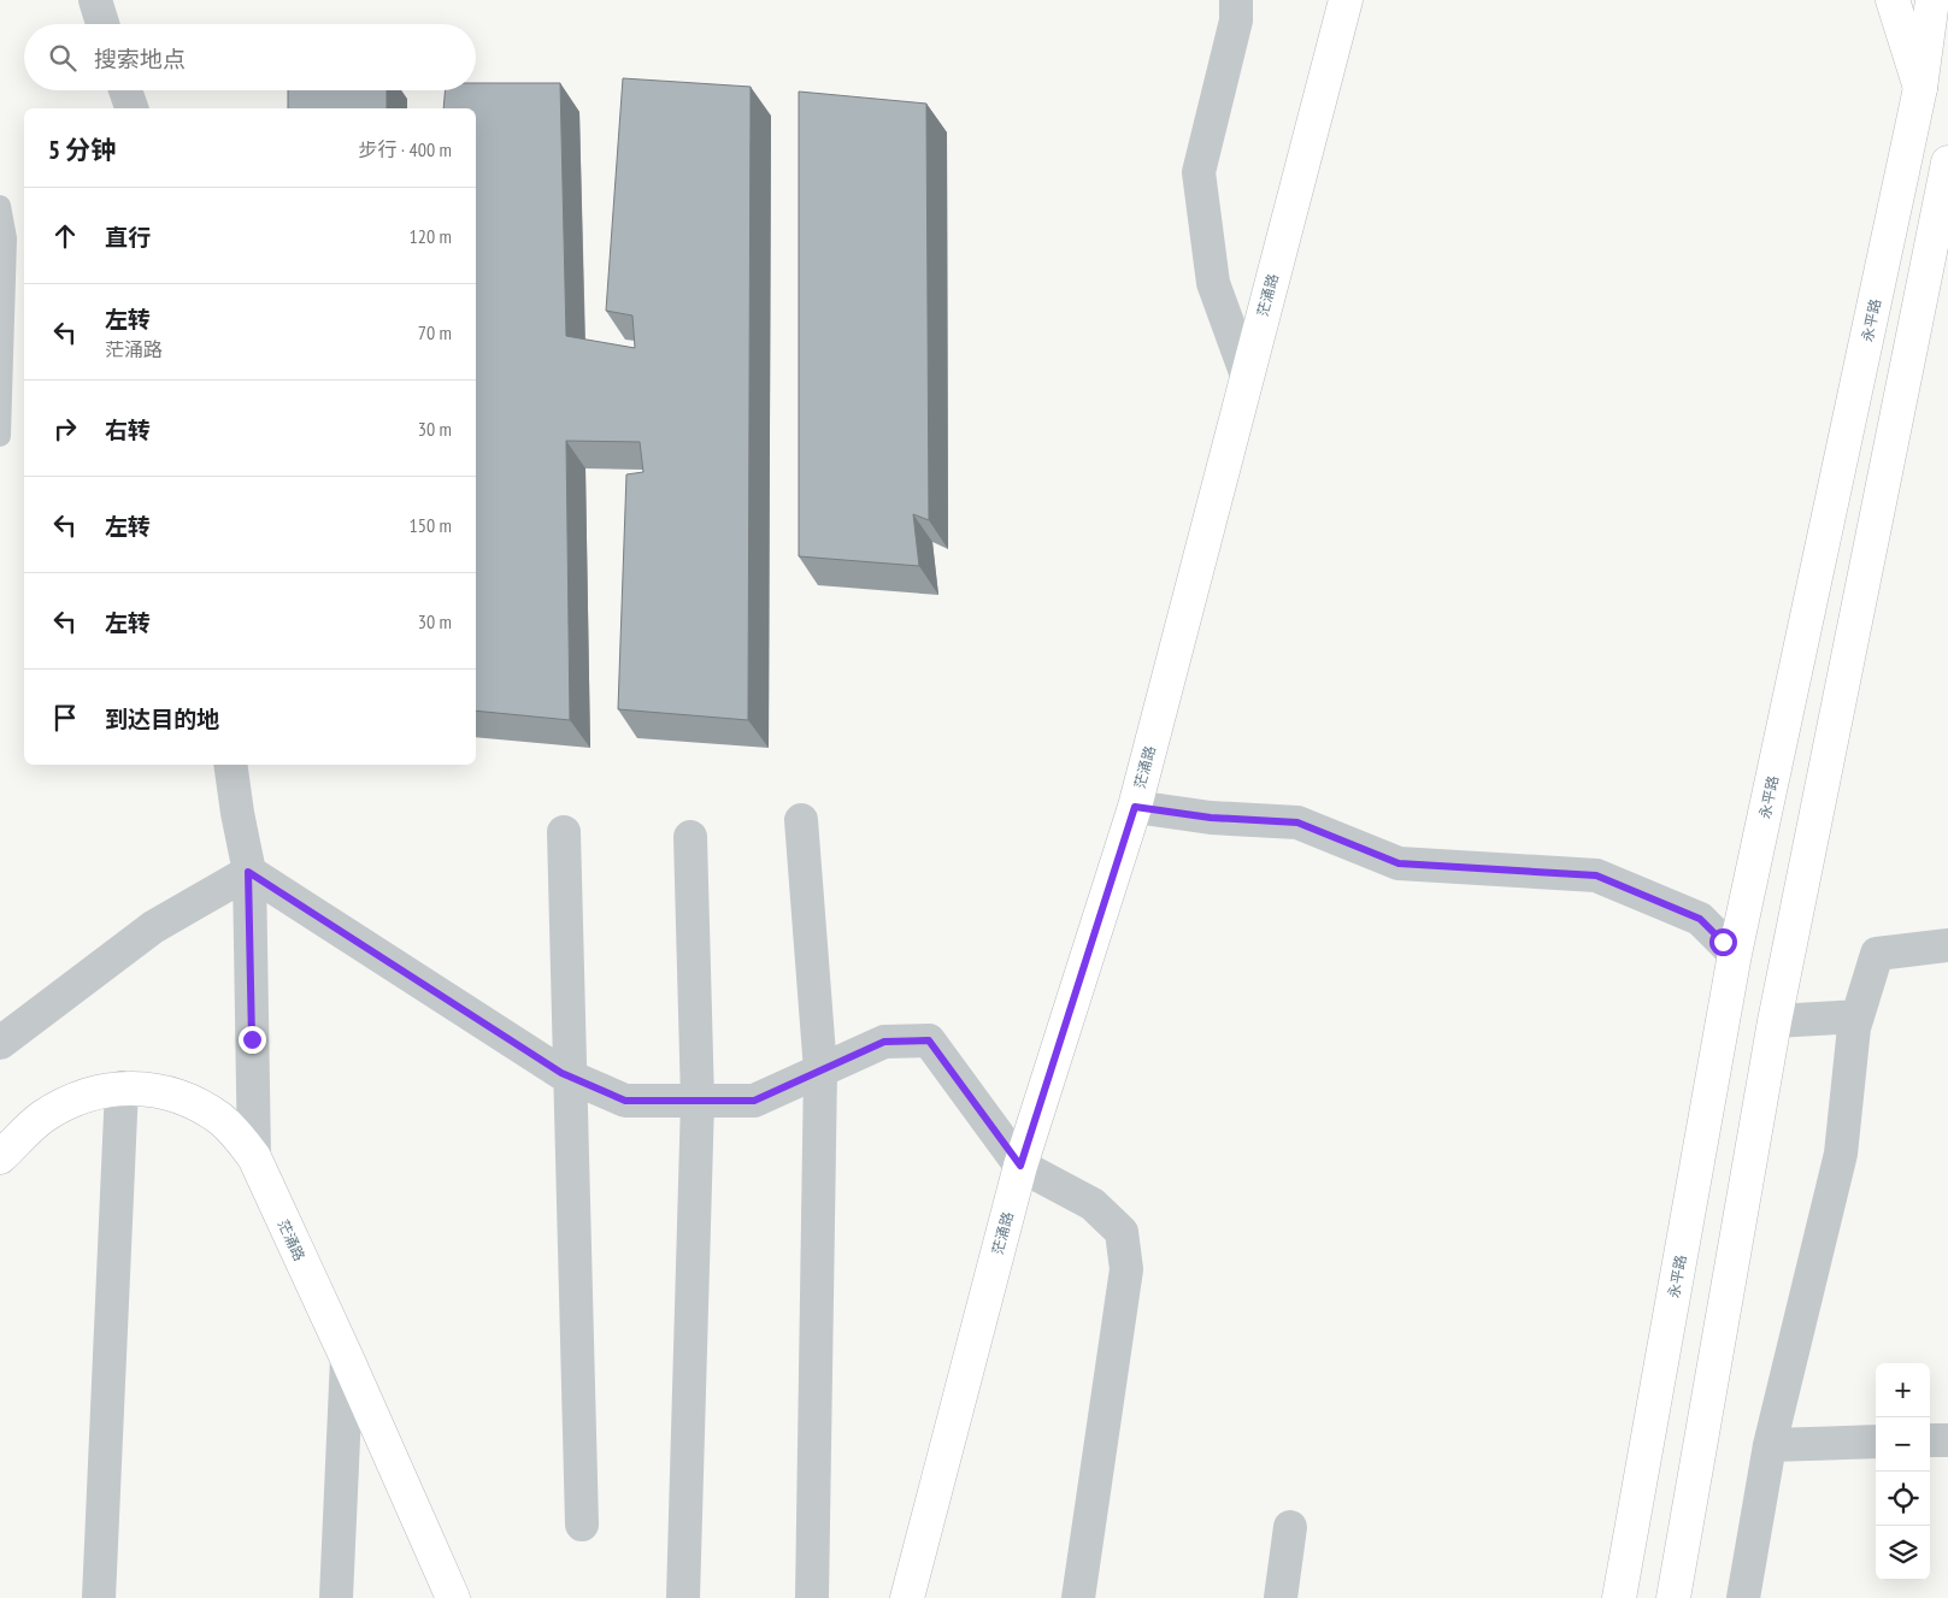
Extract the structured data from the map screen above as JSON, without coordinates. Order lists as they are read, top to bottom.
{
  "streets": {
    "main road": ["茫涌路", "永平路"]
  },
  "page": {
    "search": "搜索地点",
    "heading": ["5 分钟", "步行 · 400 m"],
    "list": [
      ["直行", "120 m"],
      ["左转", "茫涌路", "70 m"],
      ["右转", "30 m"],
      ["左转", "150 m"],
      ["左转", "30 m"],
      "到达目的地"
    ],
    "map_buttons": ["+", "−"]
  }
}
